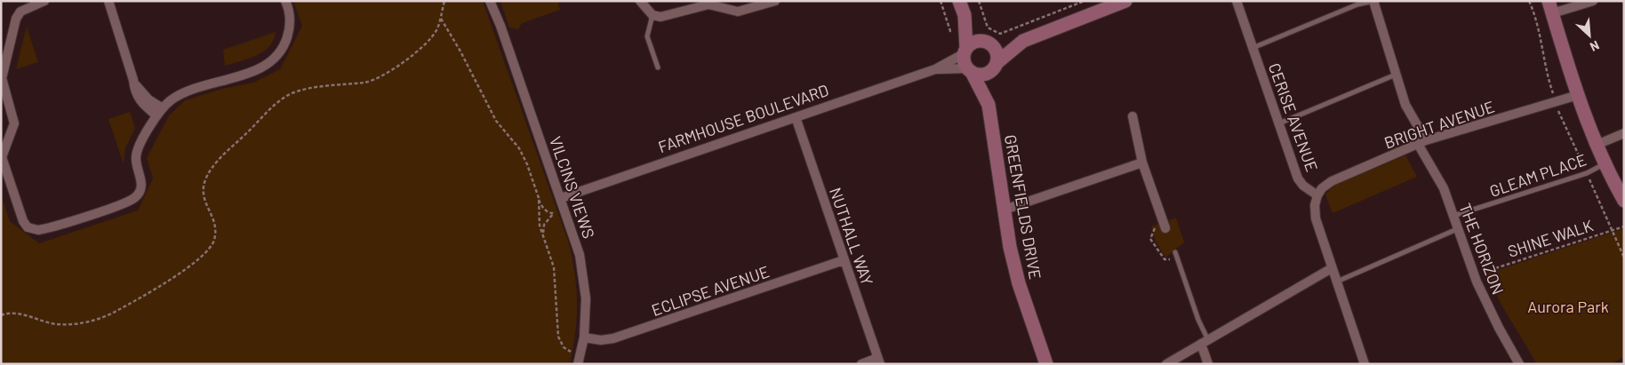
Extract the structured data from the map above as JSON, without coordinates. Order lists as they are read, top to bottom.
{
  "streets": {
    "street": [
      "CERISE AVENUE",
      "FARMHOUSE BOULEVARD",
      "BRIGHT AVENUE",
      "VILCINS VIEWS",
      "GREENFIELDS DRIVE",
      "NUTHALL WAY",
      "THE HORIZON",
      "ECLIPSE AVENUE"
    ],
    "lane": ["GLEAM PLACE"],
    "path": ["SHINE WALK"]
  },
  "crossings": [
    ["CERISE AVENUE", "BRIGHT AVENUE"],
    ["FARMHOUSE BOULEVARD", "VILCINS VIEWS"],
    ["FARMHOUSE BOULEVARD", "GREENFIELDS DRIVE"],
    ["FARMHOUSE BOULEVARD", "NUTHALL WAY"],
    ["BRIGHT AVENUE", "THE HORIZON"],
    ["GLEAM PLACE", "THE HORIZON"],
    ["VILCINS VIEWS", "ECLIPSE AVENUE"],
    ["NUTHALL WAY", "ECLIPSE AVENUE"]
  ],
  "parks": ["Aurora Park"],
  "north": "bottom right"
}
